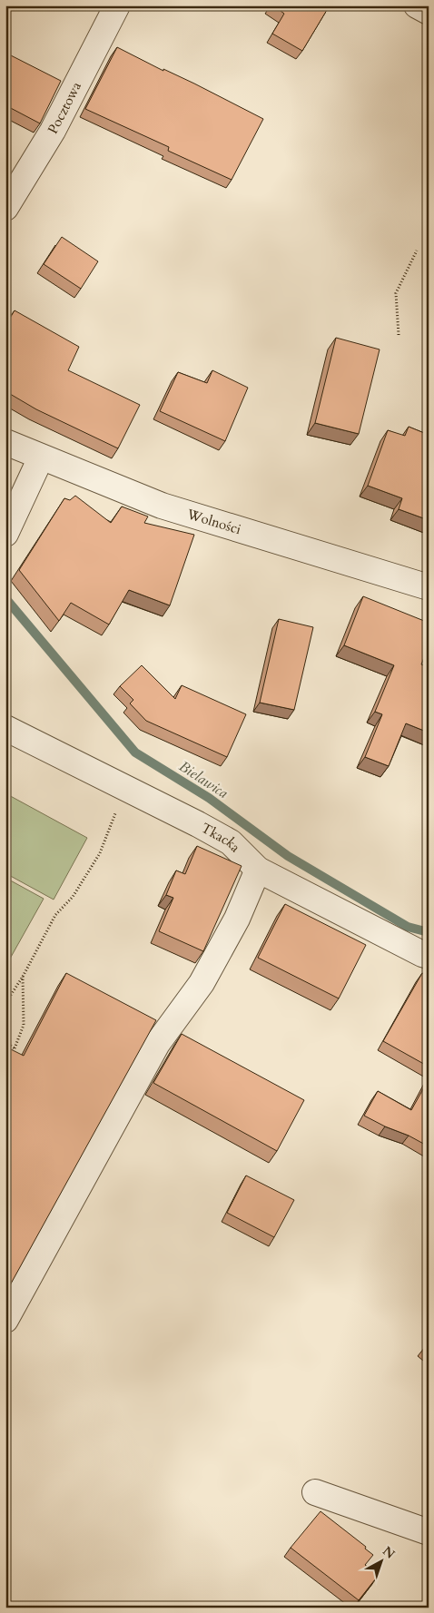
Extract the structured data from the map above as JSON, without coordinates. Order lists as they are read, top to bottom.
{
  "streets": {
    "street": ["Pocztowa", "Wolności", "Tkacka"]
  },
  "water": ["Bielawica"],
  "north": "top right"
}
